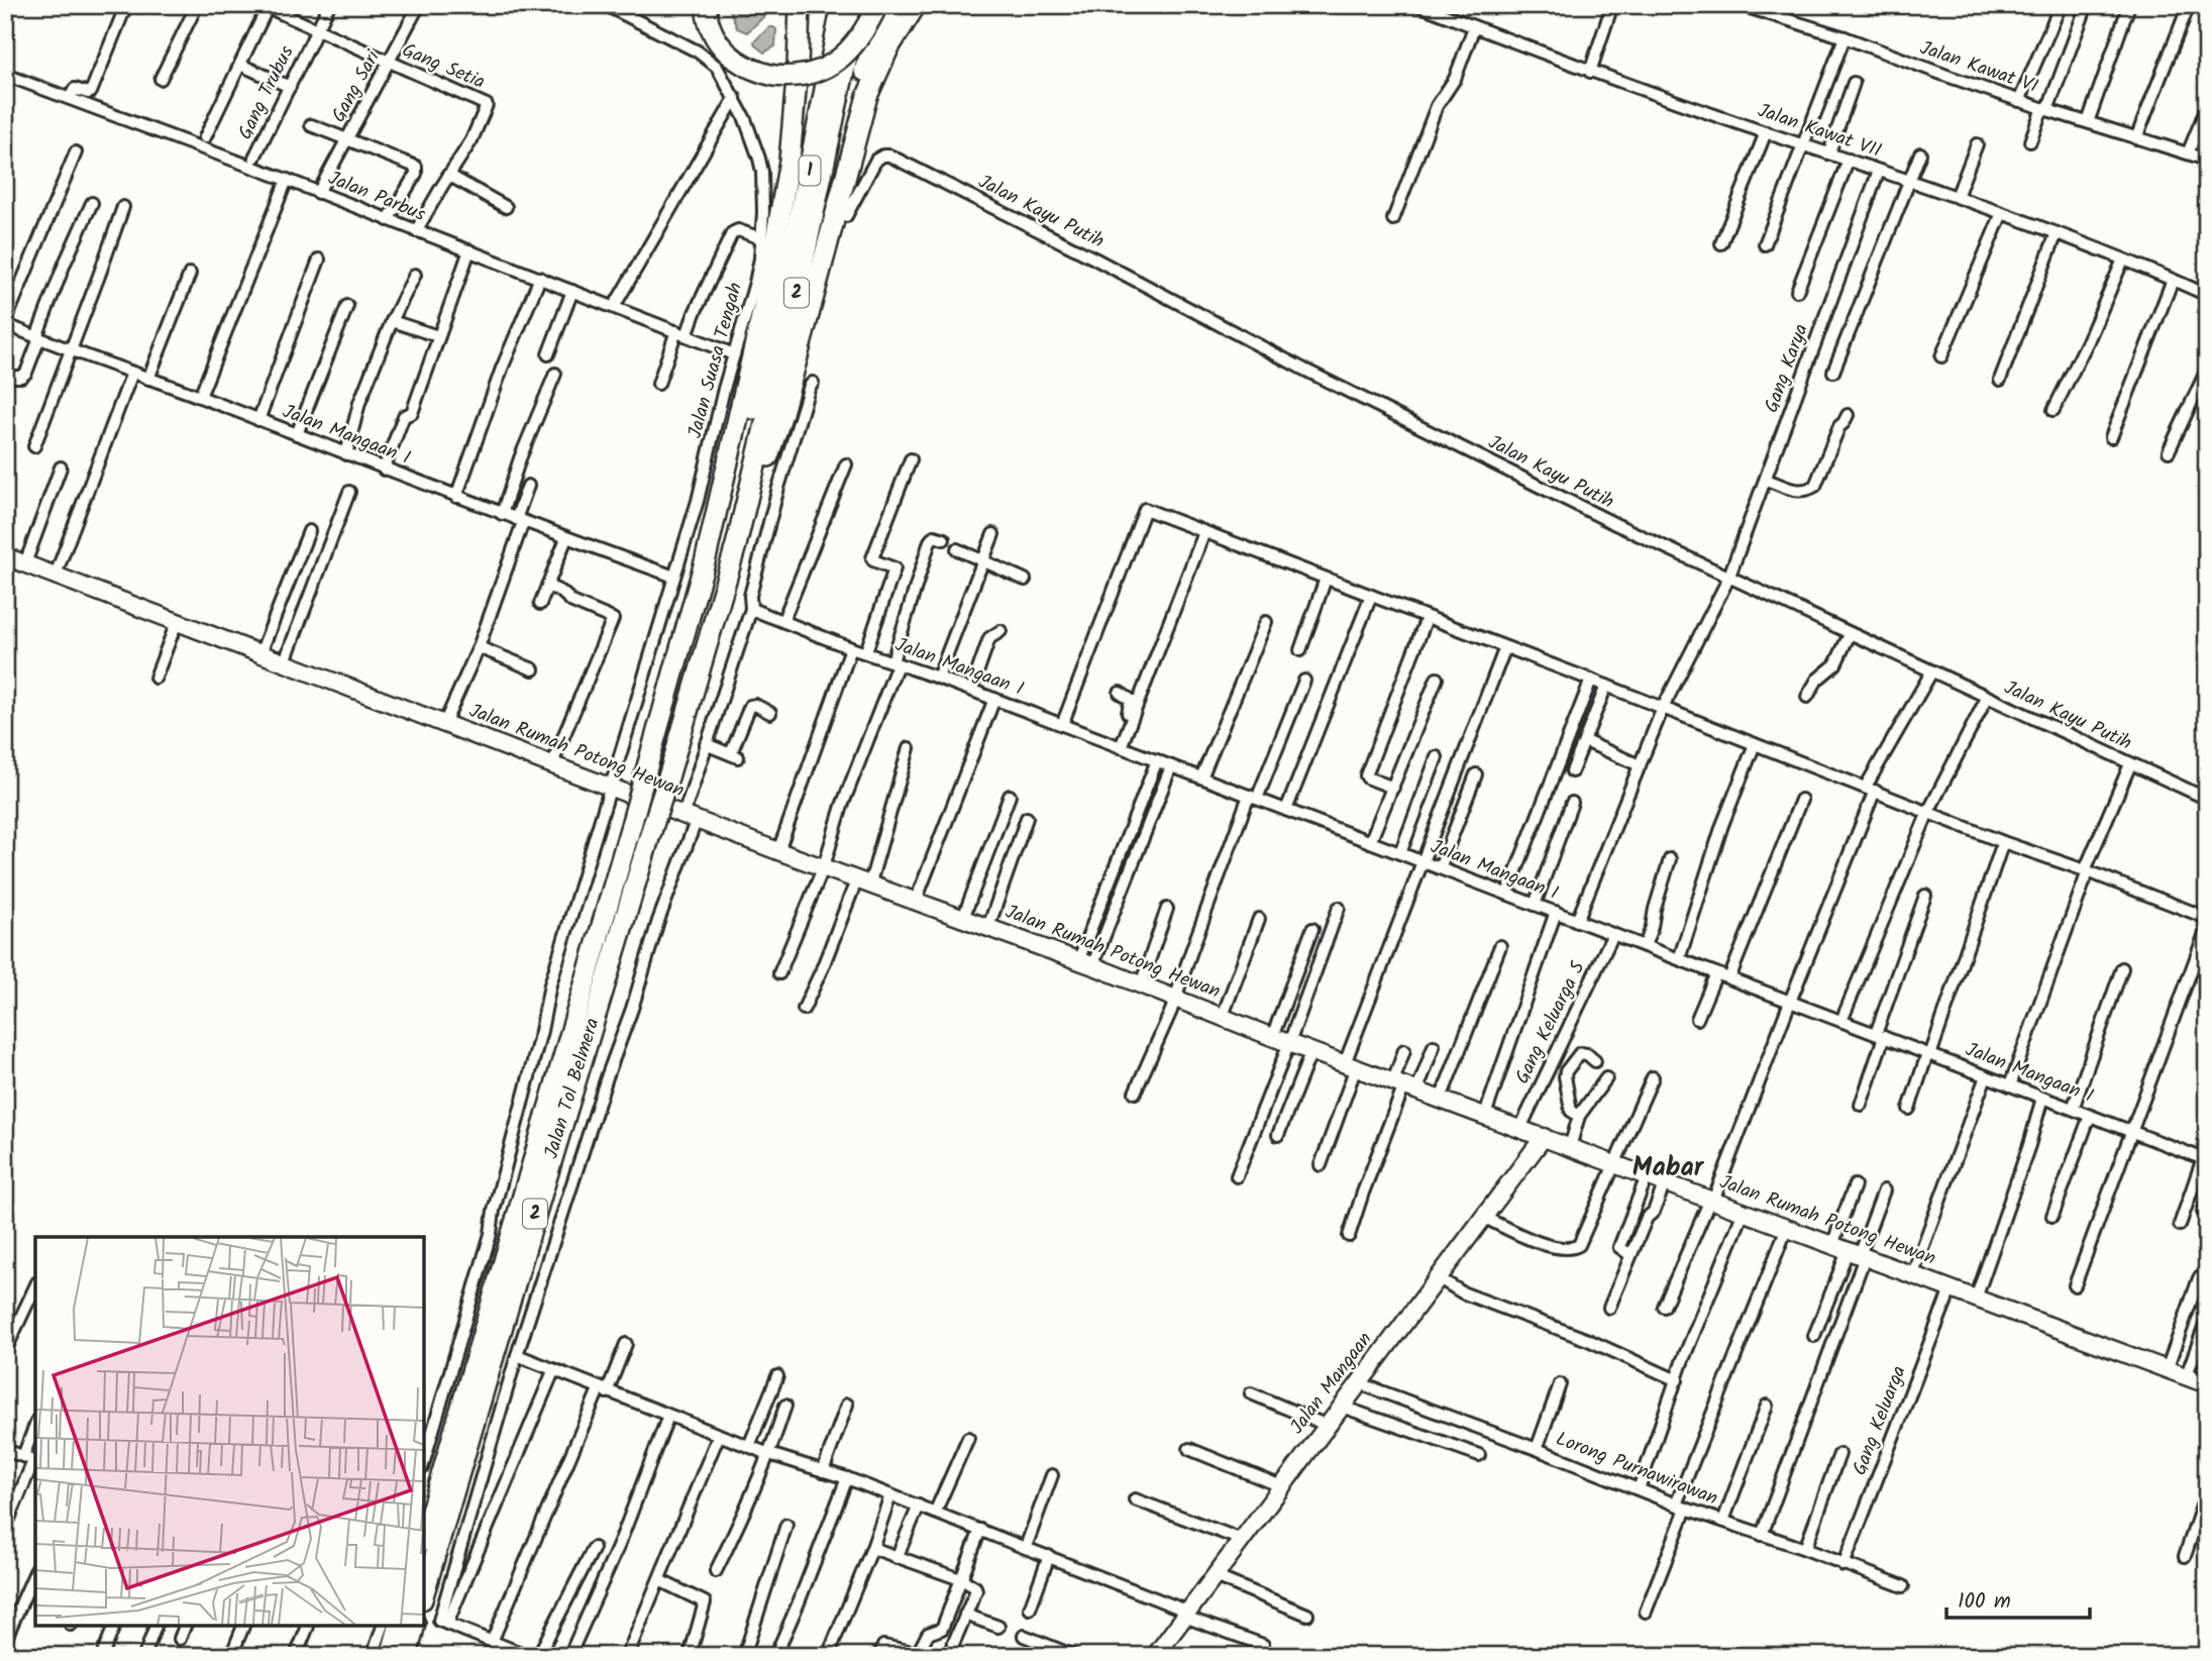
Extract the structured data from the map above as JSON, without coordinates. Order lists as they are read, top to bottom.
{
  "streets": {
    "highway": ["1", "2", "Jalan Tol Belmera"],
    "street": [
      "Gang Setia",
      "Jalan Kawat VI",
      "Gang Sari",
      "Gang Trubus",
      "Jalan Kawat VII",
      "Jalan Parbus",
      "Jalan Kayu Putih",
      "Jalan Suasa Tengah",
      "Gang Karya",
      "Jalan Mangaan I",
      "Jalan Rumah Potong Hewan",
      "Gang Keluarga S",
      "Jalan Mangaan",
      "Gang Keluarga",
      "Lorong Purnawirawan"
    ]
  },
  "crossings": [
    ["Gang Setia", "Gang Sari"],
    ["Gang Setia", "Gang Trubus"],
    ["Gang Setia", "Jalan Parbus"],
    ["Gang Sari", "Jalan Parbus"],
    ["Jalan Kawat VII", "Gang Karya"],
    ["1", "2"],
    ["Jalan Parbus", "Jalan Suasa Tengah"],
    ["Jalan Kayu Putih", "Gang Karya"],
    ["2", "Jalan Tol Belmera"],
    ["Jalan Suasa Tengah", "Jalan Mangaan I"],
    ["Jalan Suasa Tengah", "Jalan Rumah Potong Hewan"],
    ["Gang Karya", "Jalan Mangaan I"],
    ["Jalan Mangaan I", "Gang Keluarga S"],
    ["Jalan Rumah Potong Hewan", "Gang Keluarga S"],
    ["Jalan Rumah Potong Hewan", "Jalan Mangaan"],
    ["Jalan Rumah Potong Hewan", "Gang Keluarga"],
    ["Jalan Mangaan", "Lorong Purnawirawan"],
    ["Gang Keluarga", "Lorong Purnawirawan"]
  ],
  "districts": ["Mabar"],
  "scale_bar": "100 m"
}
